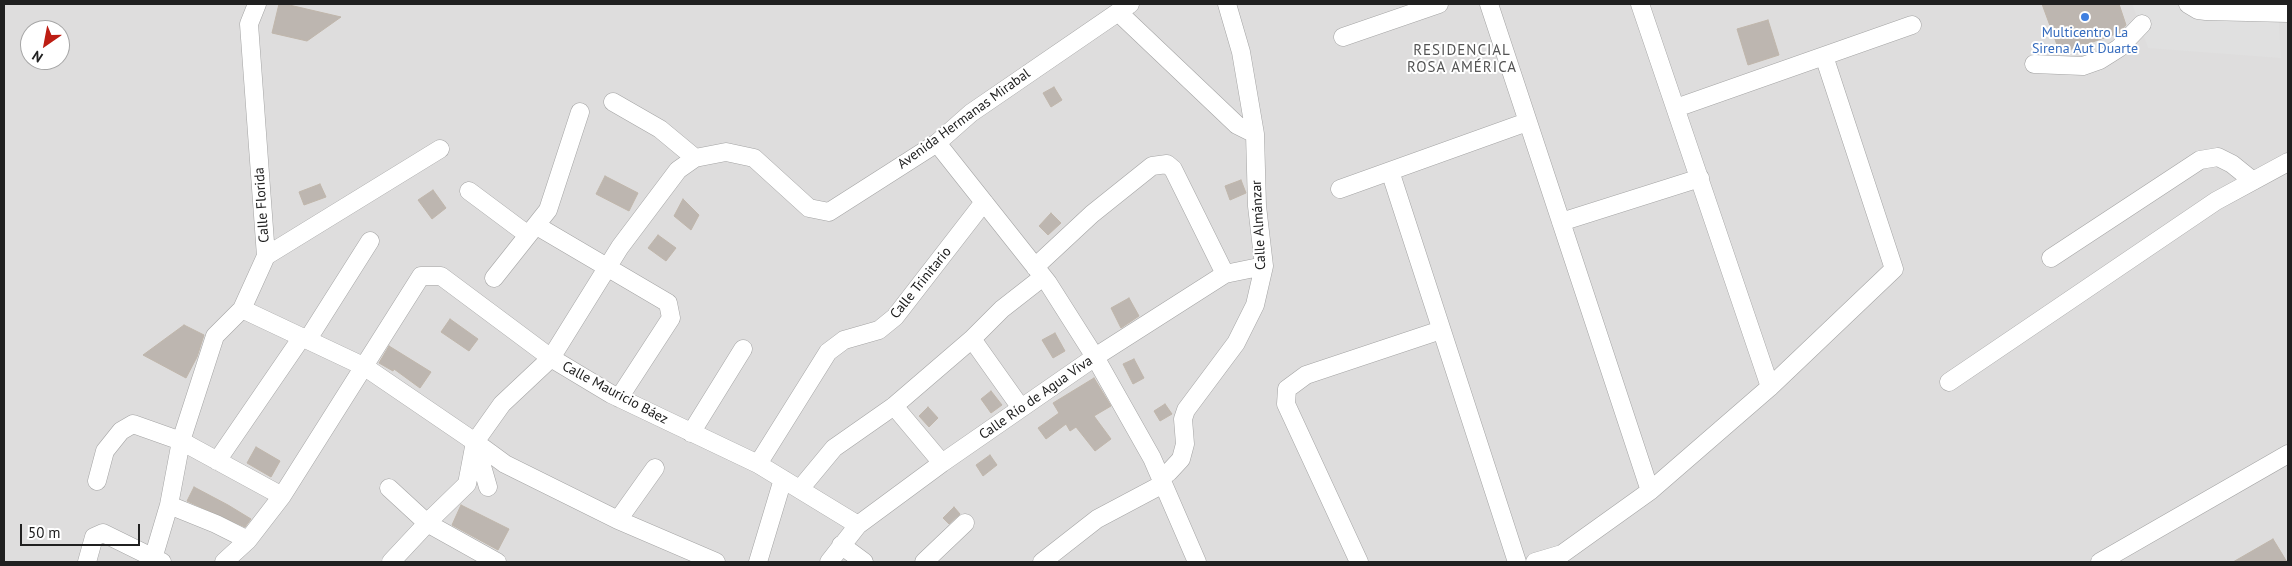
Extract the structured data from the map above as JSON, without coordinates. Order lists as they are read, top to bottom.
{
  "streets": {
    "street": [
      "Avenida Hermanas Mirabal",
      "Calle Florida",
      "Calle Almánzar",
      "Calle Trinitario",
      "Calle Mauricio Báez",
      "Calle Río de Agua Viva"
    ]
  },
  "crossings": [
    ["Avenida Hermanas Mirabal", "Calle Mauricio Báez"],
    ["Calle Almánzar", "Calle Río de Agua Viva"],
    ["Calle Trinitario", "Calle Mauricio Báez"],
    ["Calle Mauricio Báez", "Calle Río de Agua Viva"]
  ],
  "districts": ["RESIDENCIAL ROSA AMÉRICA"],
  "places": ["Multicentro La Sirena Aut Duarte"],
  "scale_bar": "50 m",
  "north": "bottom left"
}
